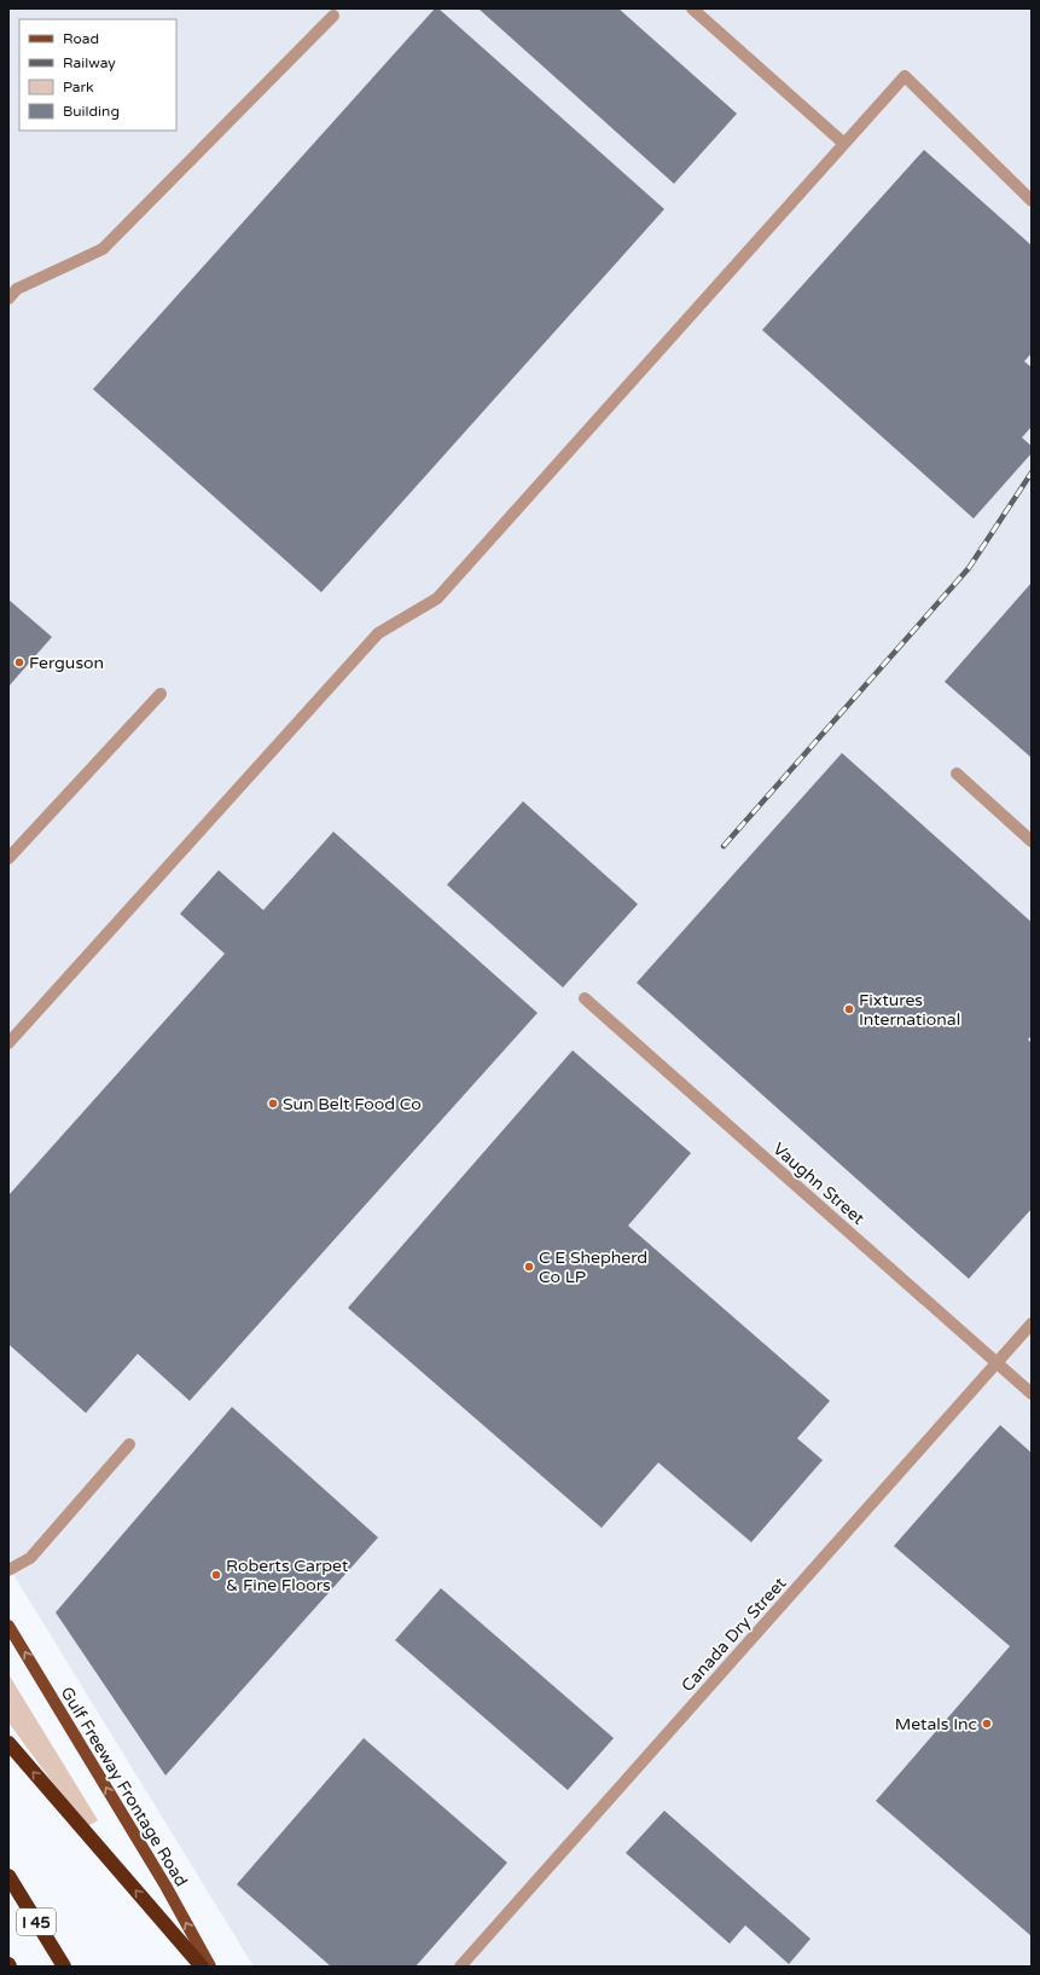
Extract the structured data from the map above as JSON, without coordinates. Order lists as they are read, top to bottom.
{
  "streets": {
    "highway": ["I 45"],
    "main road": ["Gulf Freeway Frontage Road"],
    "street": ["Vaughn Street", "Canada Dry Street"]
  },
  "crossings": [
    ["Vaughn Street", "Canada Dry Street"]
  ],
  "one_way": ["Gulf Freeway Frontage Road"],
  "places": [
    "Ferguson",
    "Fixtures International",
    "Sun Belt Food Co",
    "C E Shepherd Co LP",
    "Roberts Carpet & Fine Floors",
    "Metals Inc"
  ],
  "legend": [
    "Road",
    "Railway",
    "Park",
    "Building"
  ]
}
